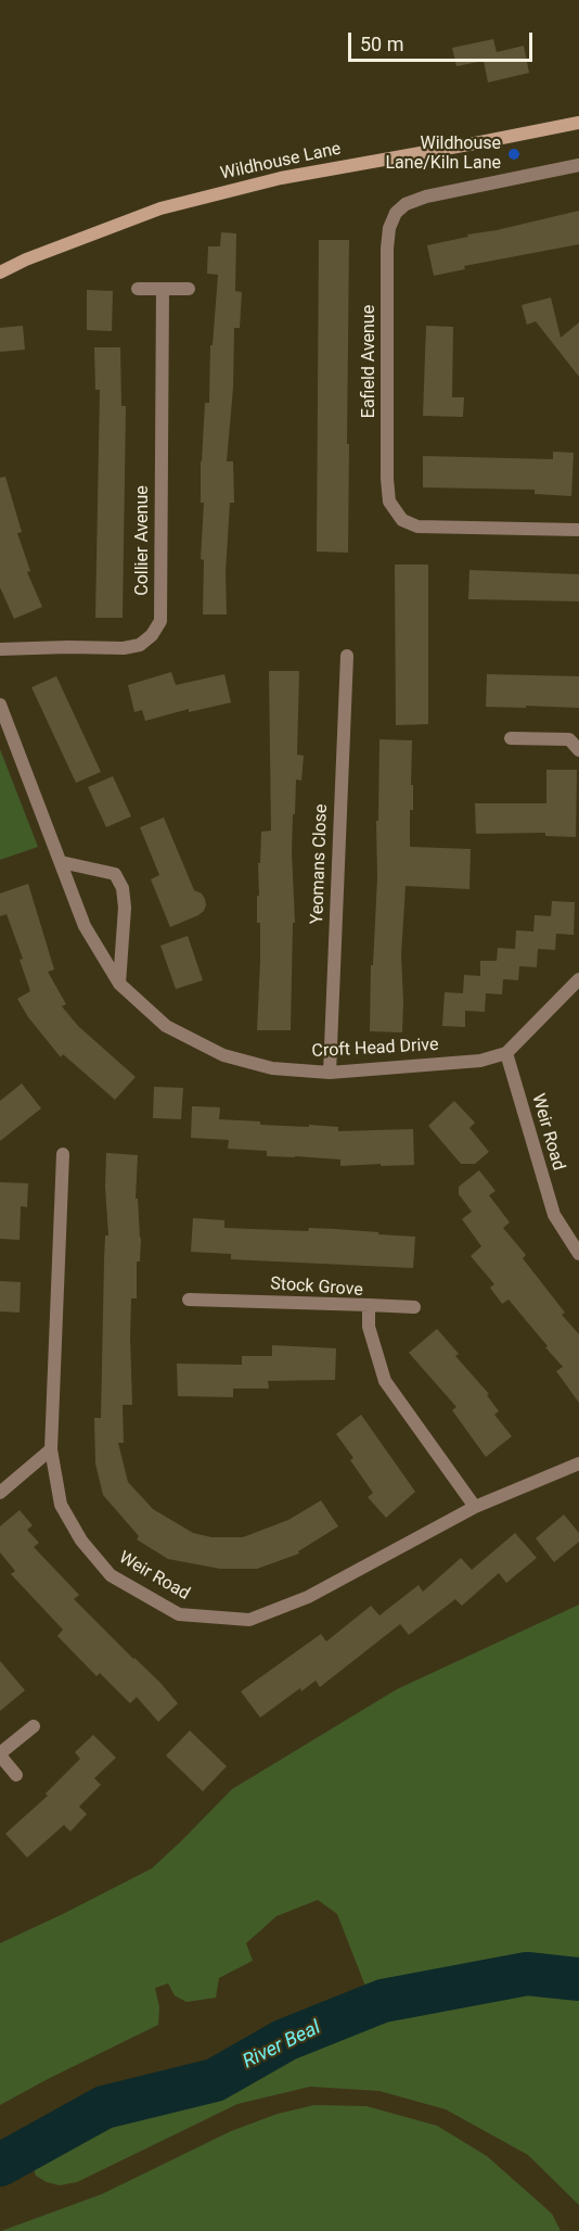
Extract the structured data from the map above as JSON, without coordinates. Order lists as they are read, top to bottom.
{
  "streets": {
    "main road": ["Wildhouse Lane"],
    "street": [
      "Eafield Avenue",
      "Collier Avenue",
      "Yeomans Close",
      "Croft Head Drive",
      "Weir Road",
      "Stock Grove"
    ]
  },
  "crossings": [
    ["Yeomans Close", "Croft Head Drive"],
    ["Croft Head Drive", "Weir Road"],
    ["Weir Road", "Stock Grove"]
  ],
  "water": ["River Beal"],
  "places": ["Wildhouse Lane/Kiln Lane"],
  "scale_bar": "50 m"
}
